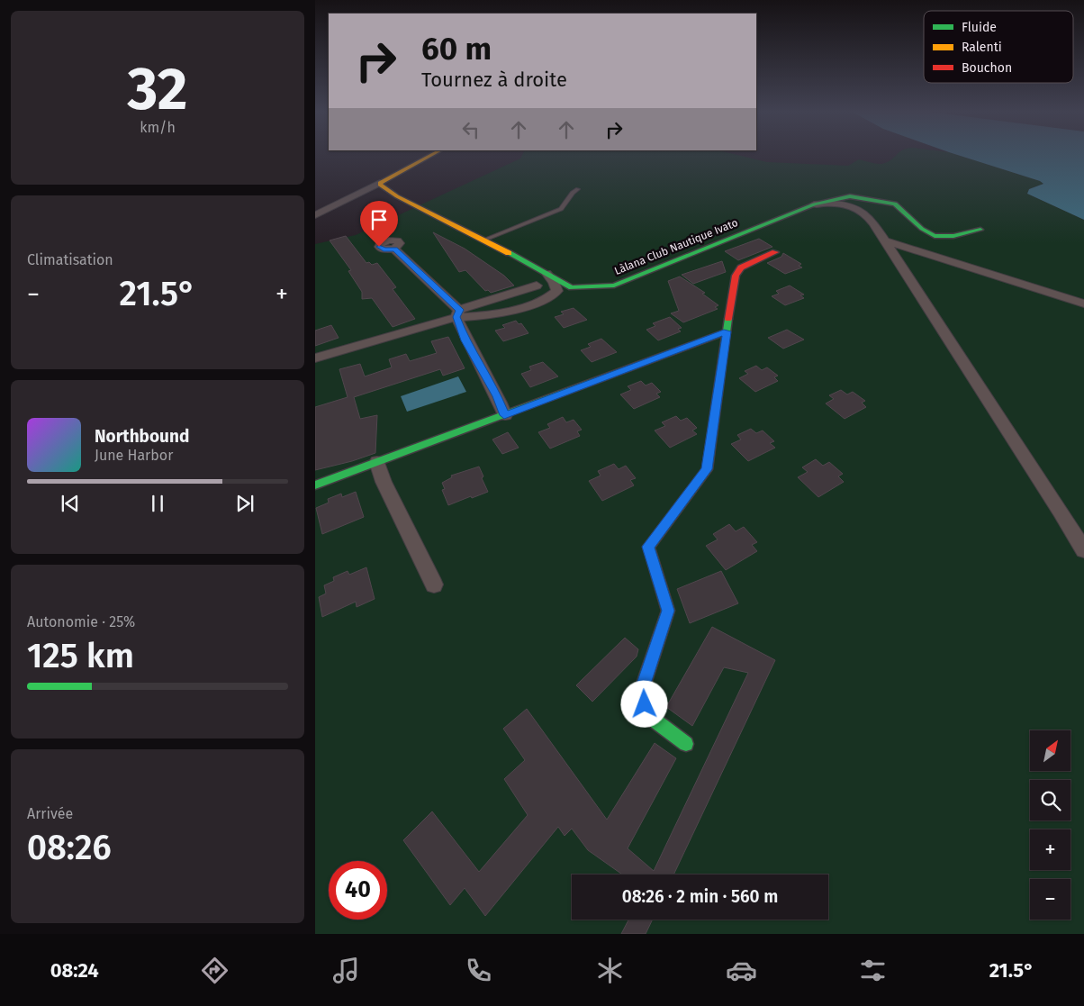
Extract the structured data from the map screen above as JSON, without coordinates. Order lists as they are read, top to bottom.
{
  "streets": {
    "street": ["Làlana Club Nautique Ivato"]
  },
  "legend": ["Fluide", "Ralenti", "Bouchon"],
  "north": "top right",
  "page": {
    "tile": [
      ["32", "km/h"],
      "Climatisation",
      ["Autonomie · 25%", "125 km"],
      ["Arrivée", "08:26"]
    ],
    "turn": ["60 m", "Tournez à droite"],
    "heat": ["−", "21.5°", "+"],
    "song": ["Northbound", "June Harbor"],
    "map_buttons": ["+", "−"],
    "limit": "40",
    "trip": "08:26 · 2 min · 560 m",
    "tabs": ["08:24", "21.5°"]
  }
}
